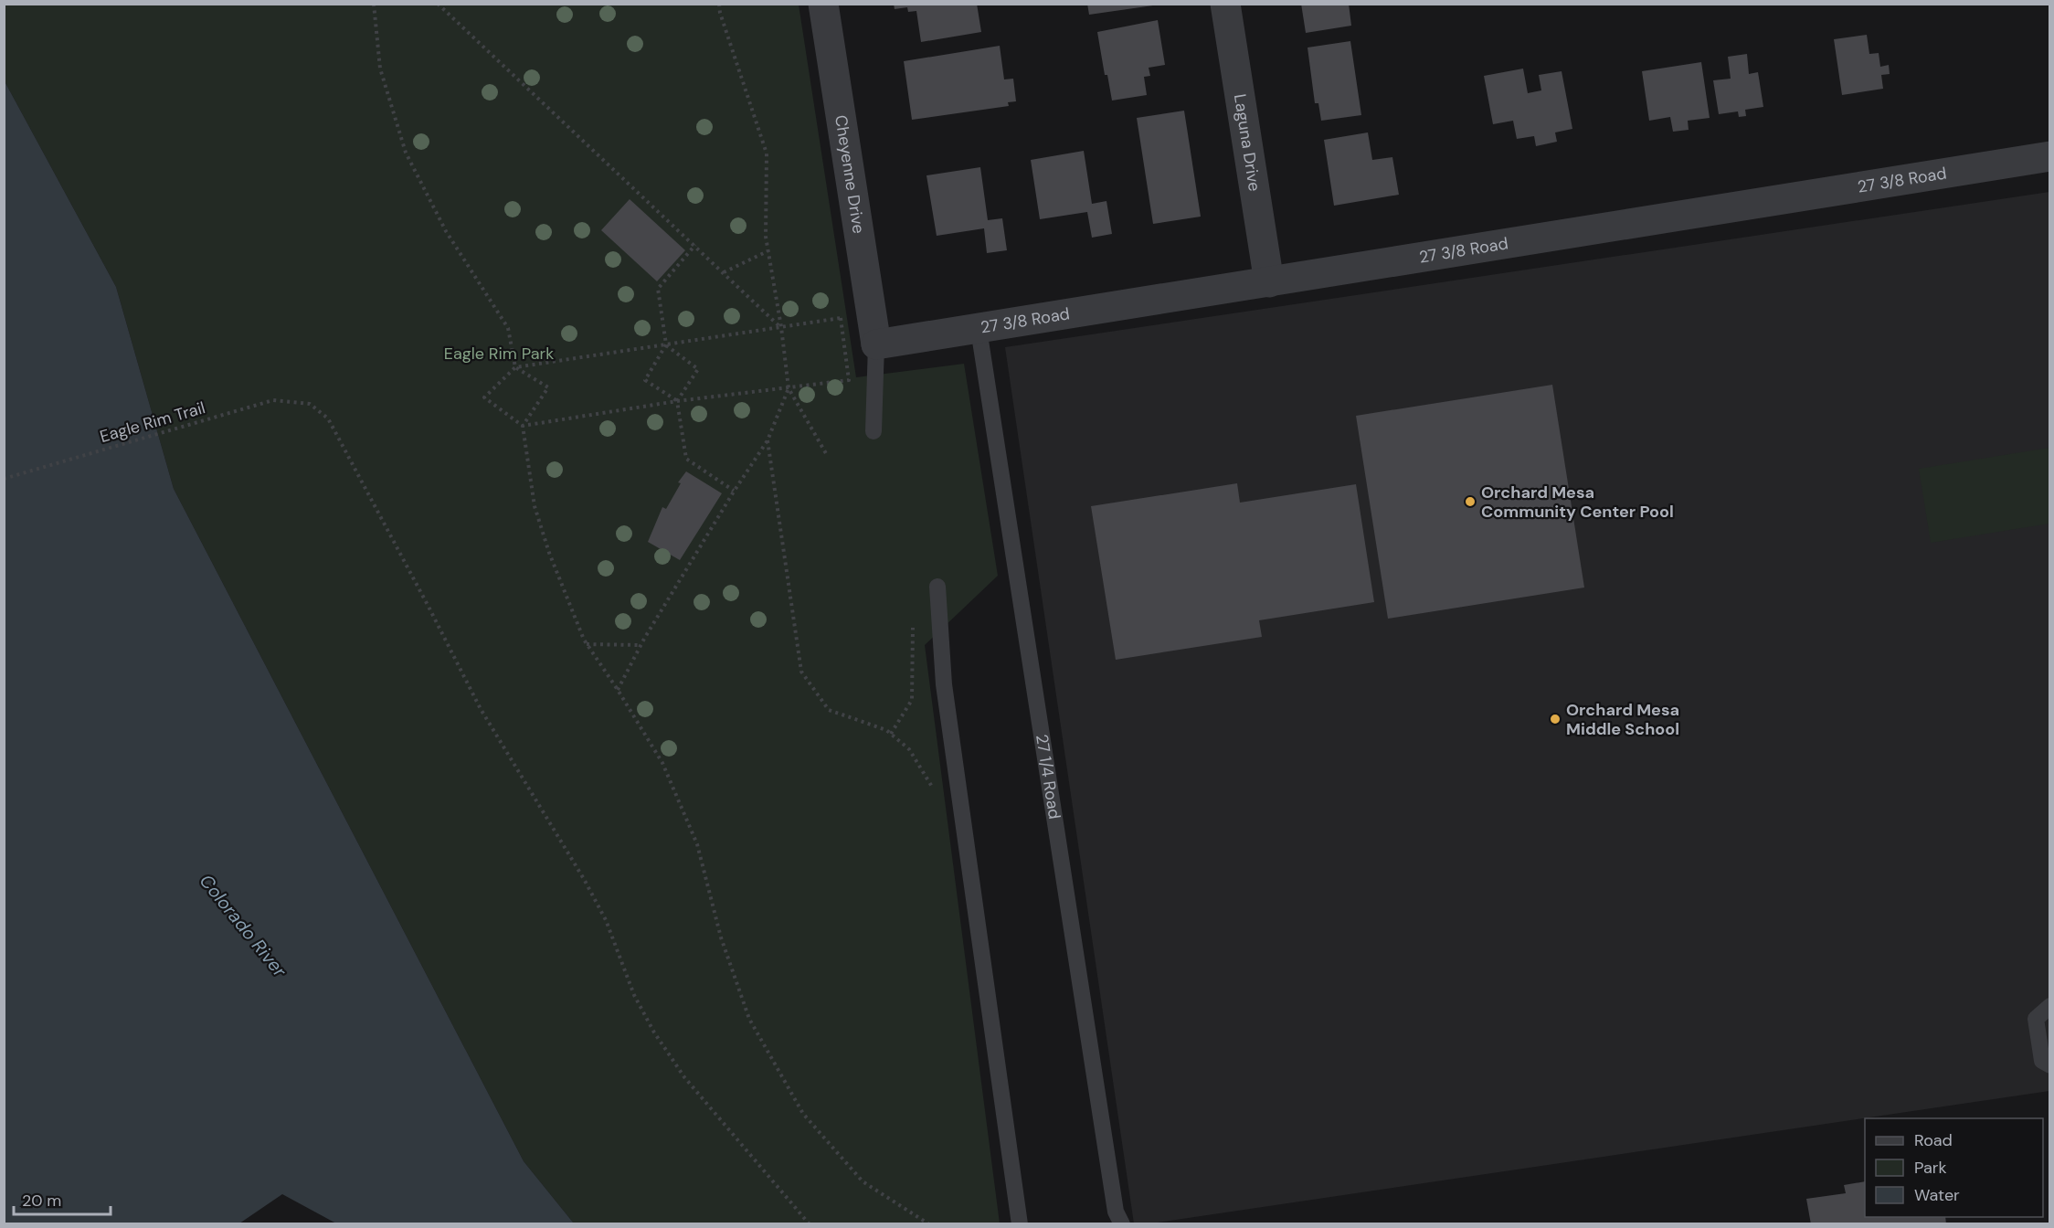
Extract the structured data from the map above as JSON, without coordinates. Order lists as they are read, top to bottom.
{
  "streets": {
    "street": ["Laguna Drive", "Cheyenne Drive", "27 3/8 Road"],
    "lane": ["27 1/4 Road"],
    "path": ["Eagle Rim Trail"]
  },
  "crossings": [
    ["Laguna Drive", "27 3/8 Road"],
    ["Cheyenne Drive", "27 3/8 Road"],
    ["27 3/8 Road", "27 1/4 Road"]
  ],
  "water": ["Colorado River"],
  "parks": ["Eagle Rim Park"],
  "places": ["Orchard Mesa Community Center Pool", "Orchard Mesa Middle School"],
  "legend": ["Road", "Park", "Water"],
  "scale_bar": "20 m"
}
